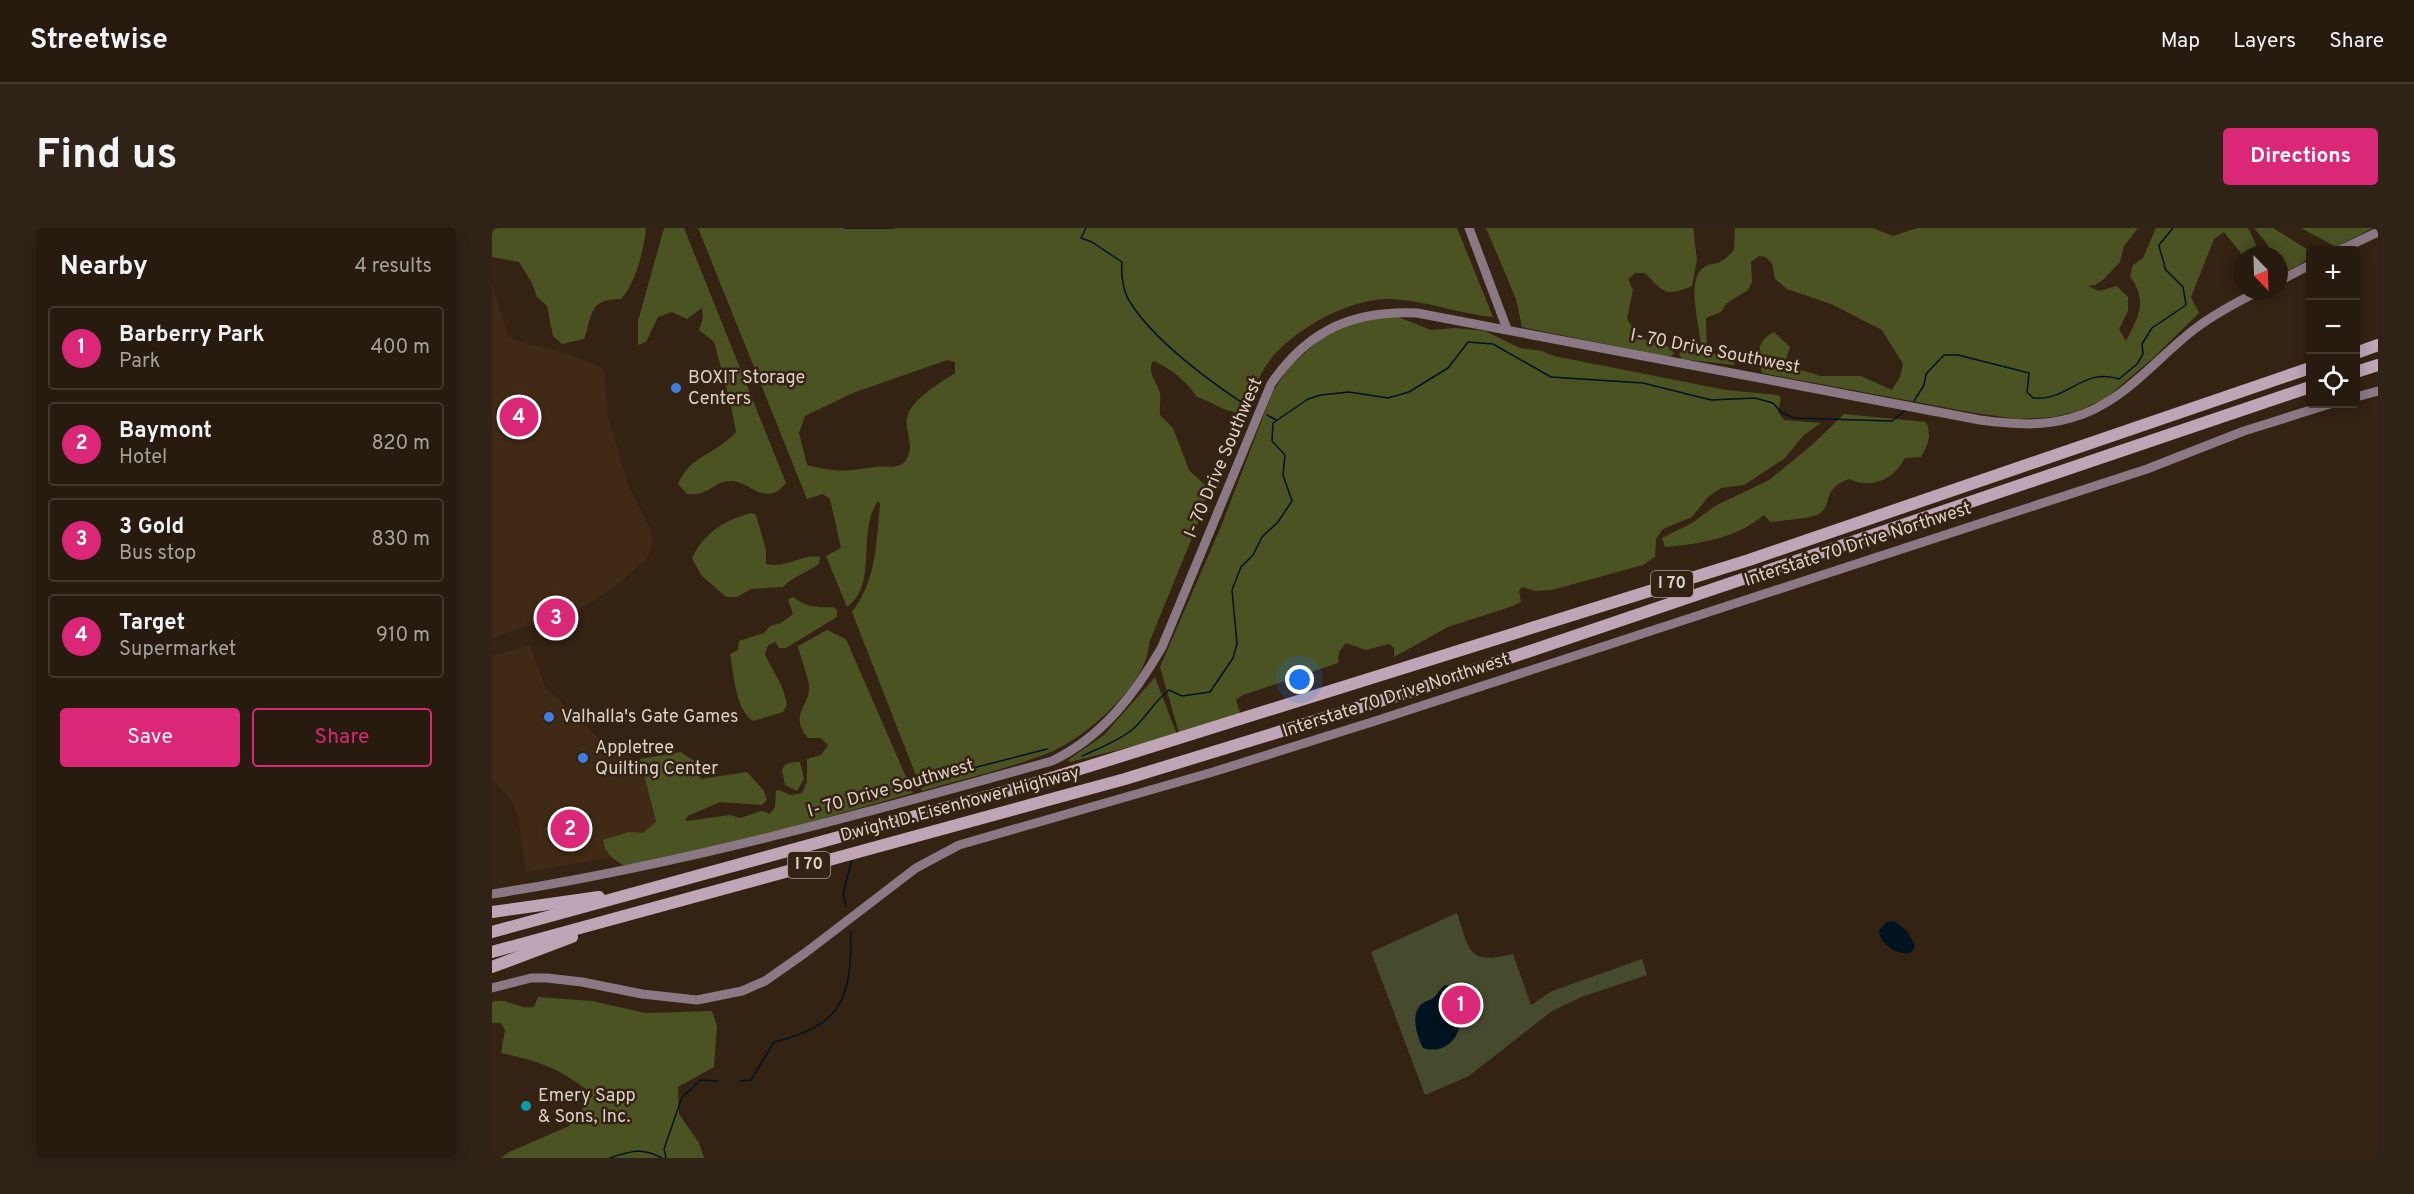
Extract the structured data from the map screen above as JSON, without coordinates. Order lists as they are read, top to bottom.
{
  "streets": {
    "highway": ["I 70", "Dwight D. Eisenhower Highway"],
    "street": ["I- 70 Drive Southwest", "Interstate 70 Drive Northwest"]
  },
  "places": [
    "BOXIT Storage Centers",
    "Valhalla's Gate Games",
    "Appletree Quilting Center",
    "Emery Sapp & Sons, Inc."
  ],
  "north": "bottom right",
  "page": {
    "header": "Streetwise",
    "nav": ["Map", "Layers", "Share"],
    "buttons": [
      "Directions",
      ["Save", "Share"]
    ],
    "title": "Find us",
    "heading": ["Nearby", "4 results"],
    "map_buttons": ["+", "−"],
    "list": [
      {
        "mark": "1",
        "name": "Barberry Park",
        "note": "Park",
        "value": "400 m"
      },
      {
        "mark": "2",
        "name": "Baymont",
        "note": "Hotel",
        "value": "820 m"
      },
      {
        "mark": "3",
        "name": "3 Gold",
        "note": "Bus stop",
        "value": "830 m"
      },
      {
        "mark": "4",
        "name": "Target",
        "note": "Supermarket",
        "value": "910 m"
      }
    ],
    "pins": [
      "4",
      "3",
      "2",
      "1"
    ]
  }
}
